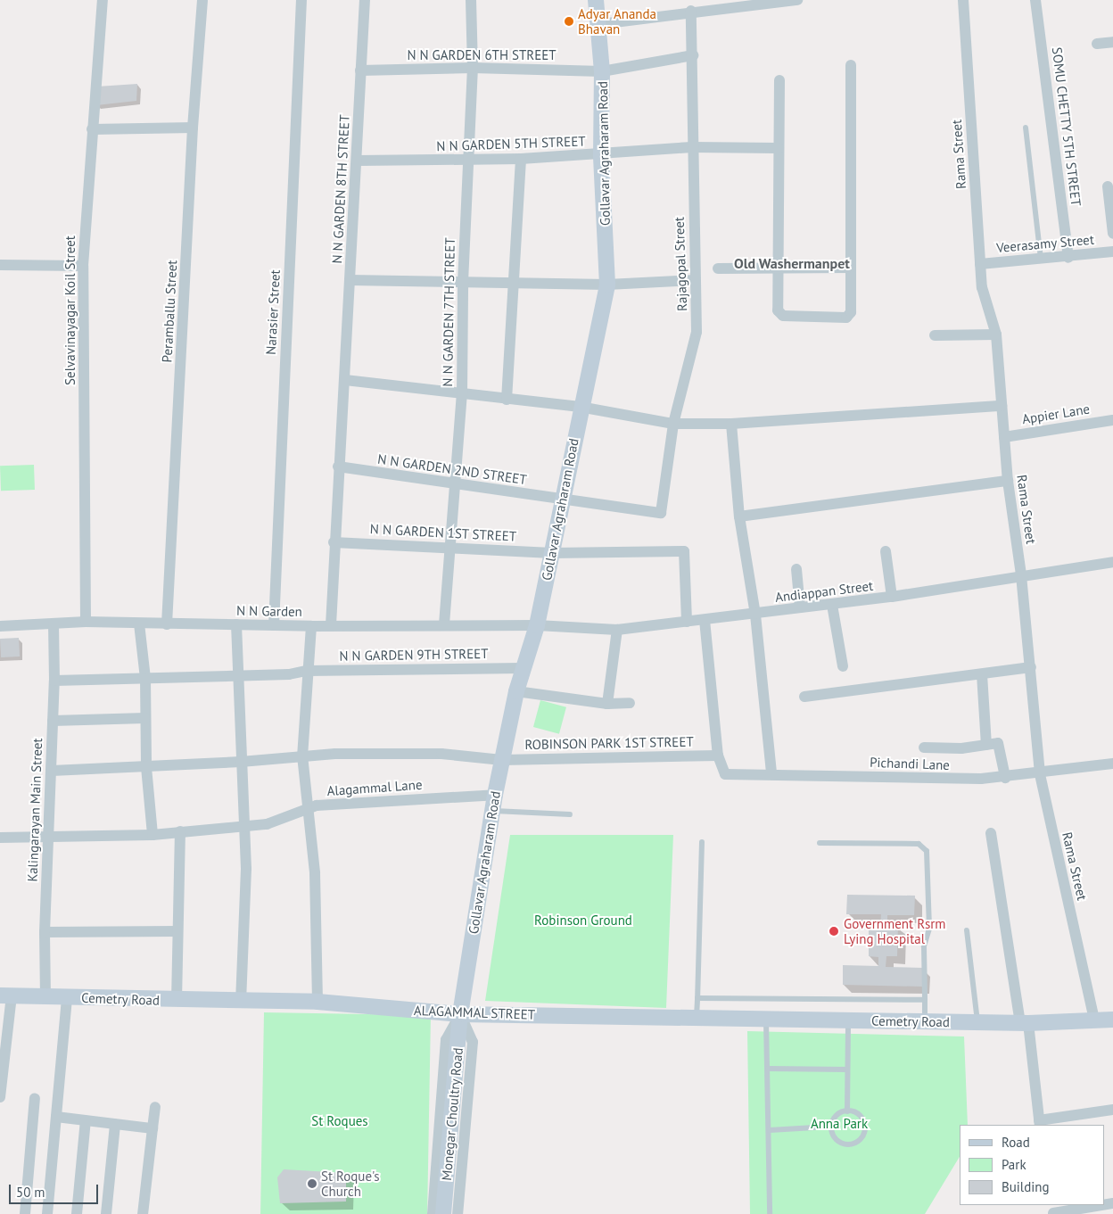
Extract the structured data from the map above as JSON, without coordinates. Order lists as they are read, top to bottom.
{
  "streets": {
    "street": [
      "N N GARDEN 6TH STREET",
      "SOMU CHETTY 5TH STREET",
      "N N GARDEN 5TH STREET",
      "Gollavar Agraharam Road",
      "Rama Street",
      "N N GARDEN 8TH STREET",
      "Veerasamy Street",
      "Rajagopal Street",
      "Selvavinayagar Koil Street",
      "Peramballu Street",
      "Narasier Street",
      "N N GARDEN 7TH STREET",
      "Appier Lane",
      "N N GARDEN 2ND STREET",
      "N N GARDEN 1ST STREET",
      "Andiappan Street",
      "N N Garden",
      "N N GARDEN 9TH STREET",
      "ROBINSON PARK 1ST STREET",
      "Pichandi Lane",
      "Alagammal Lane",
      "Kalingarayan Main Street",
      "Cemetry Road",
      "ALAGAMMAL STREET",
      "Monegar Choultry Road"
    ]
  },
  "crossings": [
    ["N N GARDEN 6TH STREET", "Gollavar Agraharam Road"],
    ["N N GARDEN 6TH STREET", "N N GARDEN 8TH STREET"],
    ["N N GARDEN 6TH STREET", "Rajagopal Street"],
    ["N N GARDEN 6TH STREET", "N N GARDEN 7TH STREET"],
    ["SOMU CHETTY 5TH STREET", "Veerasamy Street"],
    ["N N GARDEN 5TH STREET", "Gollavar Agraharam Road"],
    ["N N GARDEN 5TH STREET", "N N GARDEN 8TH STREET"],
    ["N N GARDEN 5TH STREET", "Rajagopal Street"],
    ["N N GARDEN 5TH STREET", "N N GARDEN 7TH STREET"],
    ["Gollavar Agraharam Road", "N N GARDEN 2ND STREET"],
    ["Gollavar Agraharam Road", "N N GARDEN 1ST STREET"],
    ["Gollavar Agraharam Road", "Andiappan Street"],
    ["Gollavar Agraharam Road", "N N Garden"],
    ["Gollavar Agraharam Road", "N N GARDEN 9TH STREET"],
    ["Gollavar Agraharam Road", "ROBINSON PARK 1ST STREET"],
    ["Gollavar Agraharam Road", "Alagammal Lane"],
    ["Gollavar Agraharam Road", "ALAGAMMAL STREET"],
    ["Gollavar Agraharam Road", "Monegar Choultry Road"],
    ["Rama Street", "Veerasamy Street"],
    ["Rama Street", "Appier Lane"],
    ["Rama Street", "Andiappan Street"],
    ["Rama Street", "Pichandi Lane"],
    ["Rama Street", "Cemetry Road"],
    ["N N GARDEN 8TH STREET", "N N GARDEN 2ND STREET"],
    ["N N GARDEN 8TH STREET", "N N GARDEN 1ST STREET"],
    ["N N GARDEN 8TH STREET", "N N Garden"],
    ["Rajagopal Street", "N N GARDEN 2ND STREET"],
    ["Selvavinayagar Koil Street", "N N Garden"],
    ["Peramballu Street", "N N Garden"],
    ["Narasier Street", "N N Garden"],
    ["N N GARDEN 7TH STREET", "N N GARDEN 2ND STREET"],
    ["N N GARDEN 7TH STREET", "N N GARDEN 1ST STREET"],
    ["N N GARDEN 7TH STREET", "N N Garden"],
    ["N N GARDEN 1ST STREET", "Andiappan Street"],
    ["Andiappan Street", "N N Garden"],
    ["N N Garden", "Kalingarayan Main Street"],
    ["N N GARDEN 9TH STREET", "Kalingarayan Main Street"],
    ["ROBINSON PARK 1ST STREET", "Pichandi Lane"],
    ["ROBINSON PARK 1ST STREET", "Kalingarayan Main Street"],
    ["Alagammal Lane", "Kalingarayan Main Street"],
    ["Kalingarayan Main Street", "Cemetry Road"],
    ["Cemetry Road", "ALAGAMMAL STREET"],
    ["ALAGAMMAL STREET", "Monegar Choultry Road"]
  ],
  "districts": ["Old Washermanpet"],
  "parks": ["Robinson Ground", "St Roques", "Anna Park"],
  "places": ["Adyar Ananda Bhavan", "Government Rsrm Lying Hospital", "St Roque's Church"],
  "legend": ["Road", "Park", "Building"],
  "scale_bar": "50 m"
}
